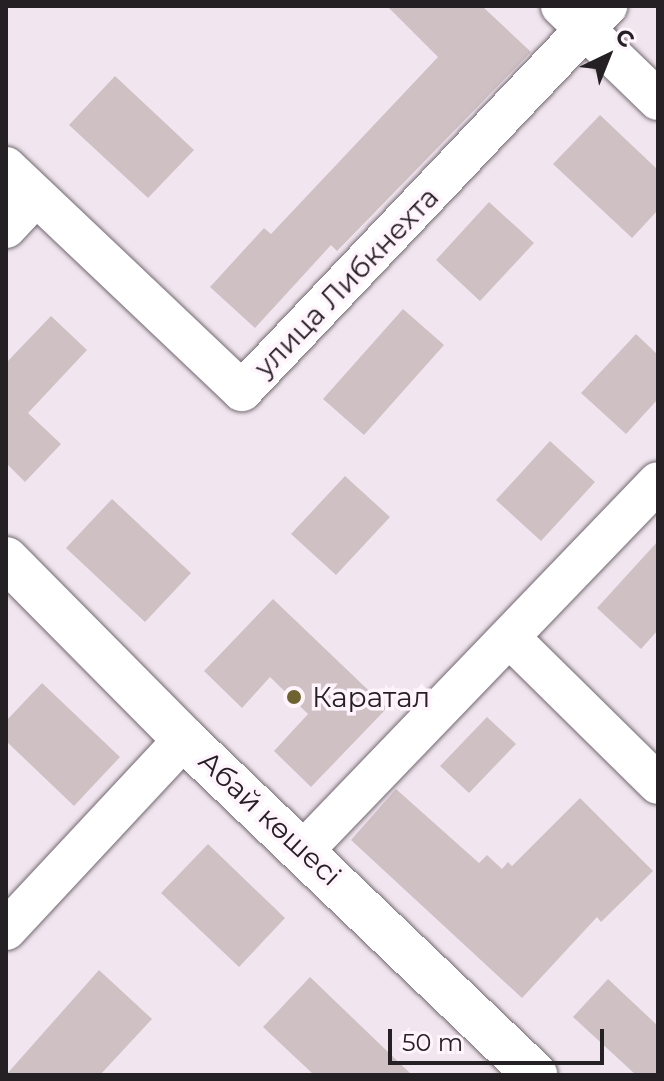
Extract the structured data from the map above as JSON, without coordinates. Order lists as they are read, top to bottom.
{
  "streets": {
    "main road": ["Абай көшесі"],
    "street": ["улица Либкнехта"]
  },
  "places": ["Каратал"],
  "scale_bar": "50 m",
  "north": "top right"
}
